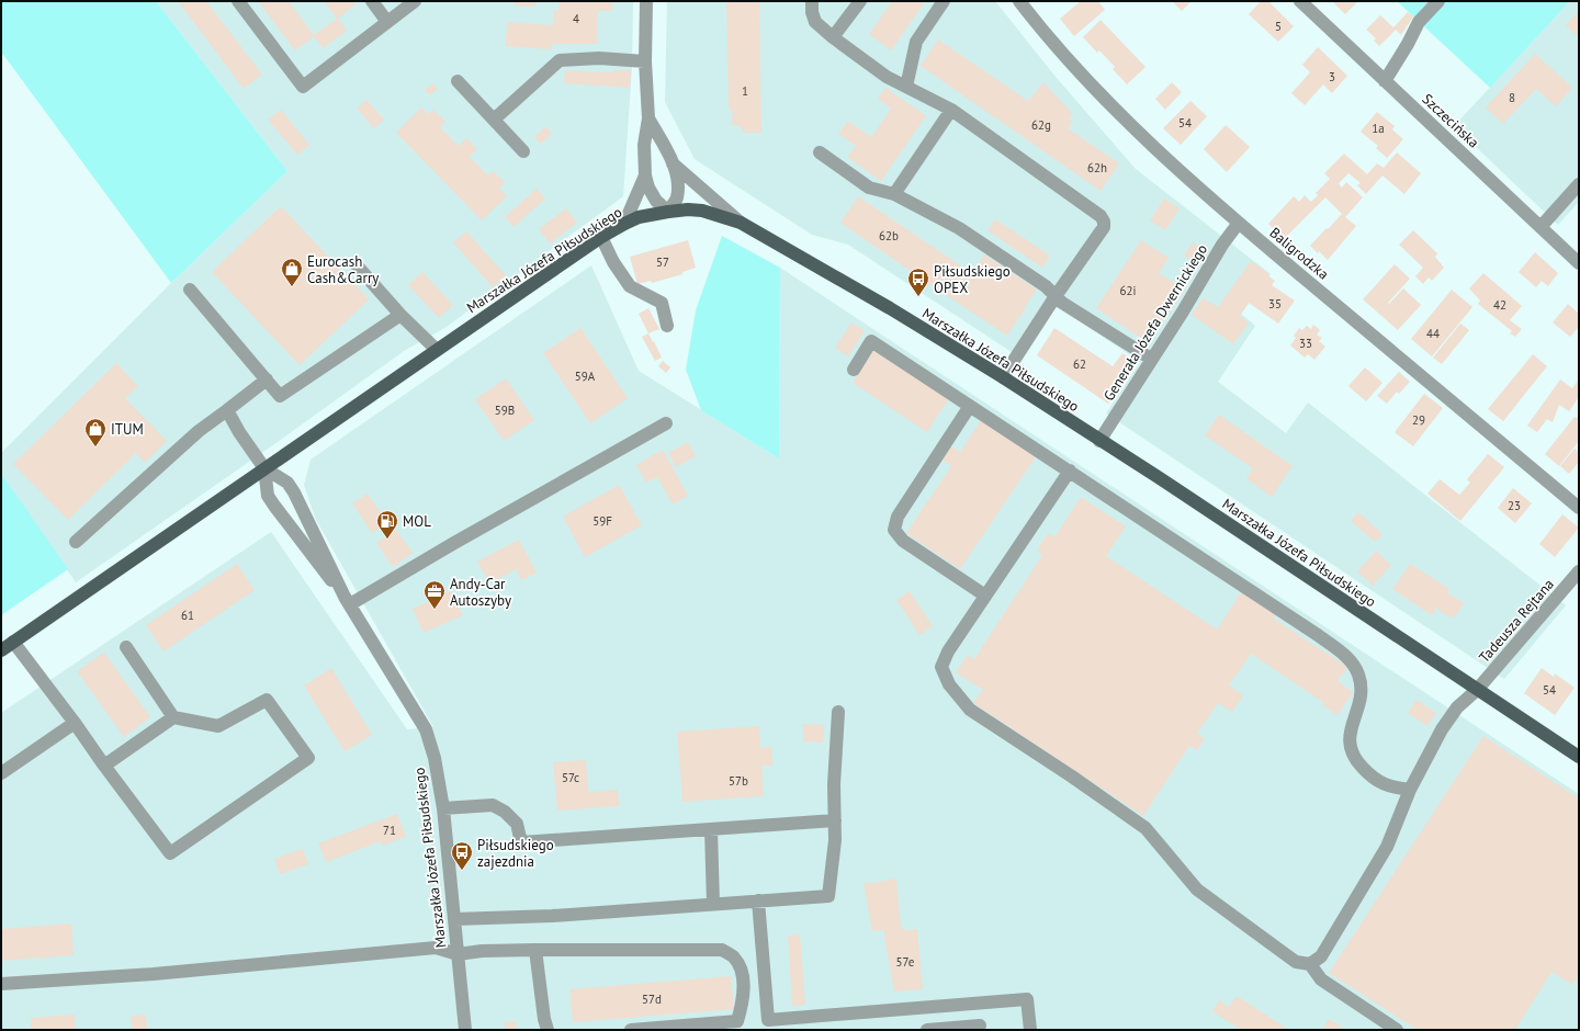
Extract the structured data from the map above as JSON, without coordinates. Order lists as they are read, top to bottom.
{
  "streets": {
    "main road": ["Marszałka Józefa Piłsudskiego"],
    "street": [
      "Szczecińska",
      "Baligrodzka",
      "Generała Józefa Dwernickiego",
      "Tadeusza Rejtana"
    ]
  },
  "crossings": [
    ["Baligrodzka", "Generała Józefa Dwernickiego"],
    ["Marszałka Józefa Piłsudskiego", "Generała Józefa Dwernickiego"],
    ["Marszałka Józefa Piłsudskiego", "Tadeusza Rejtana"]
  ],
  "places": {
    "shop": ["Eurocash Cash&Carry", "ITUM"],
    "bus stop": ["Piłsudskiego OPEX", "Piłsudskiego zajezdnia"],
    "fuel station": ["MOL"],
    "office": ["Andy-Car Autoszyby"]
  },
  "house_numbers": [
    "4",
    "5",
    "3",
    "1",
    "8",
    "54",
    "62g",
    "1a",
    "62h",
    "62b",
    "57",
    "62i",
    "35",
    "42",
    "44",
    "33",
    "62",
    "59A",
    "59B",
    "29",
    "23",
    "59F",
    "61",
    "54",
    "57c",
    "57b",
    "71",
    "57e",
    "57d"
  ]
}
